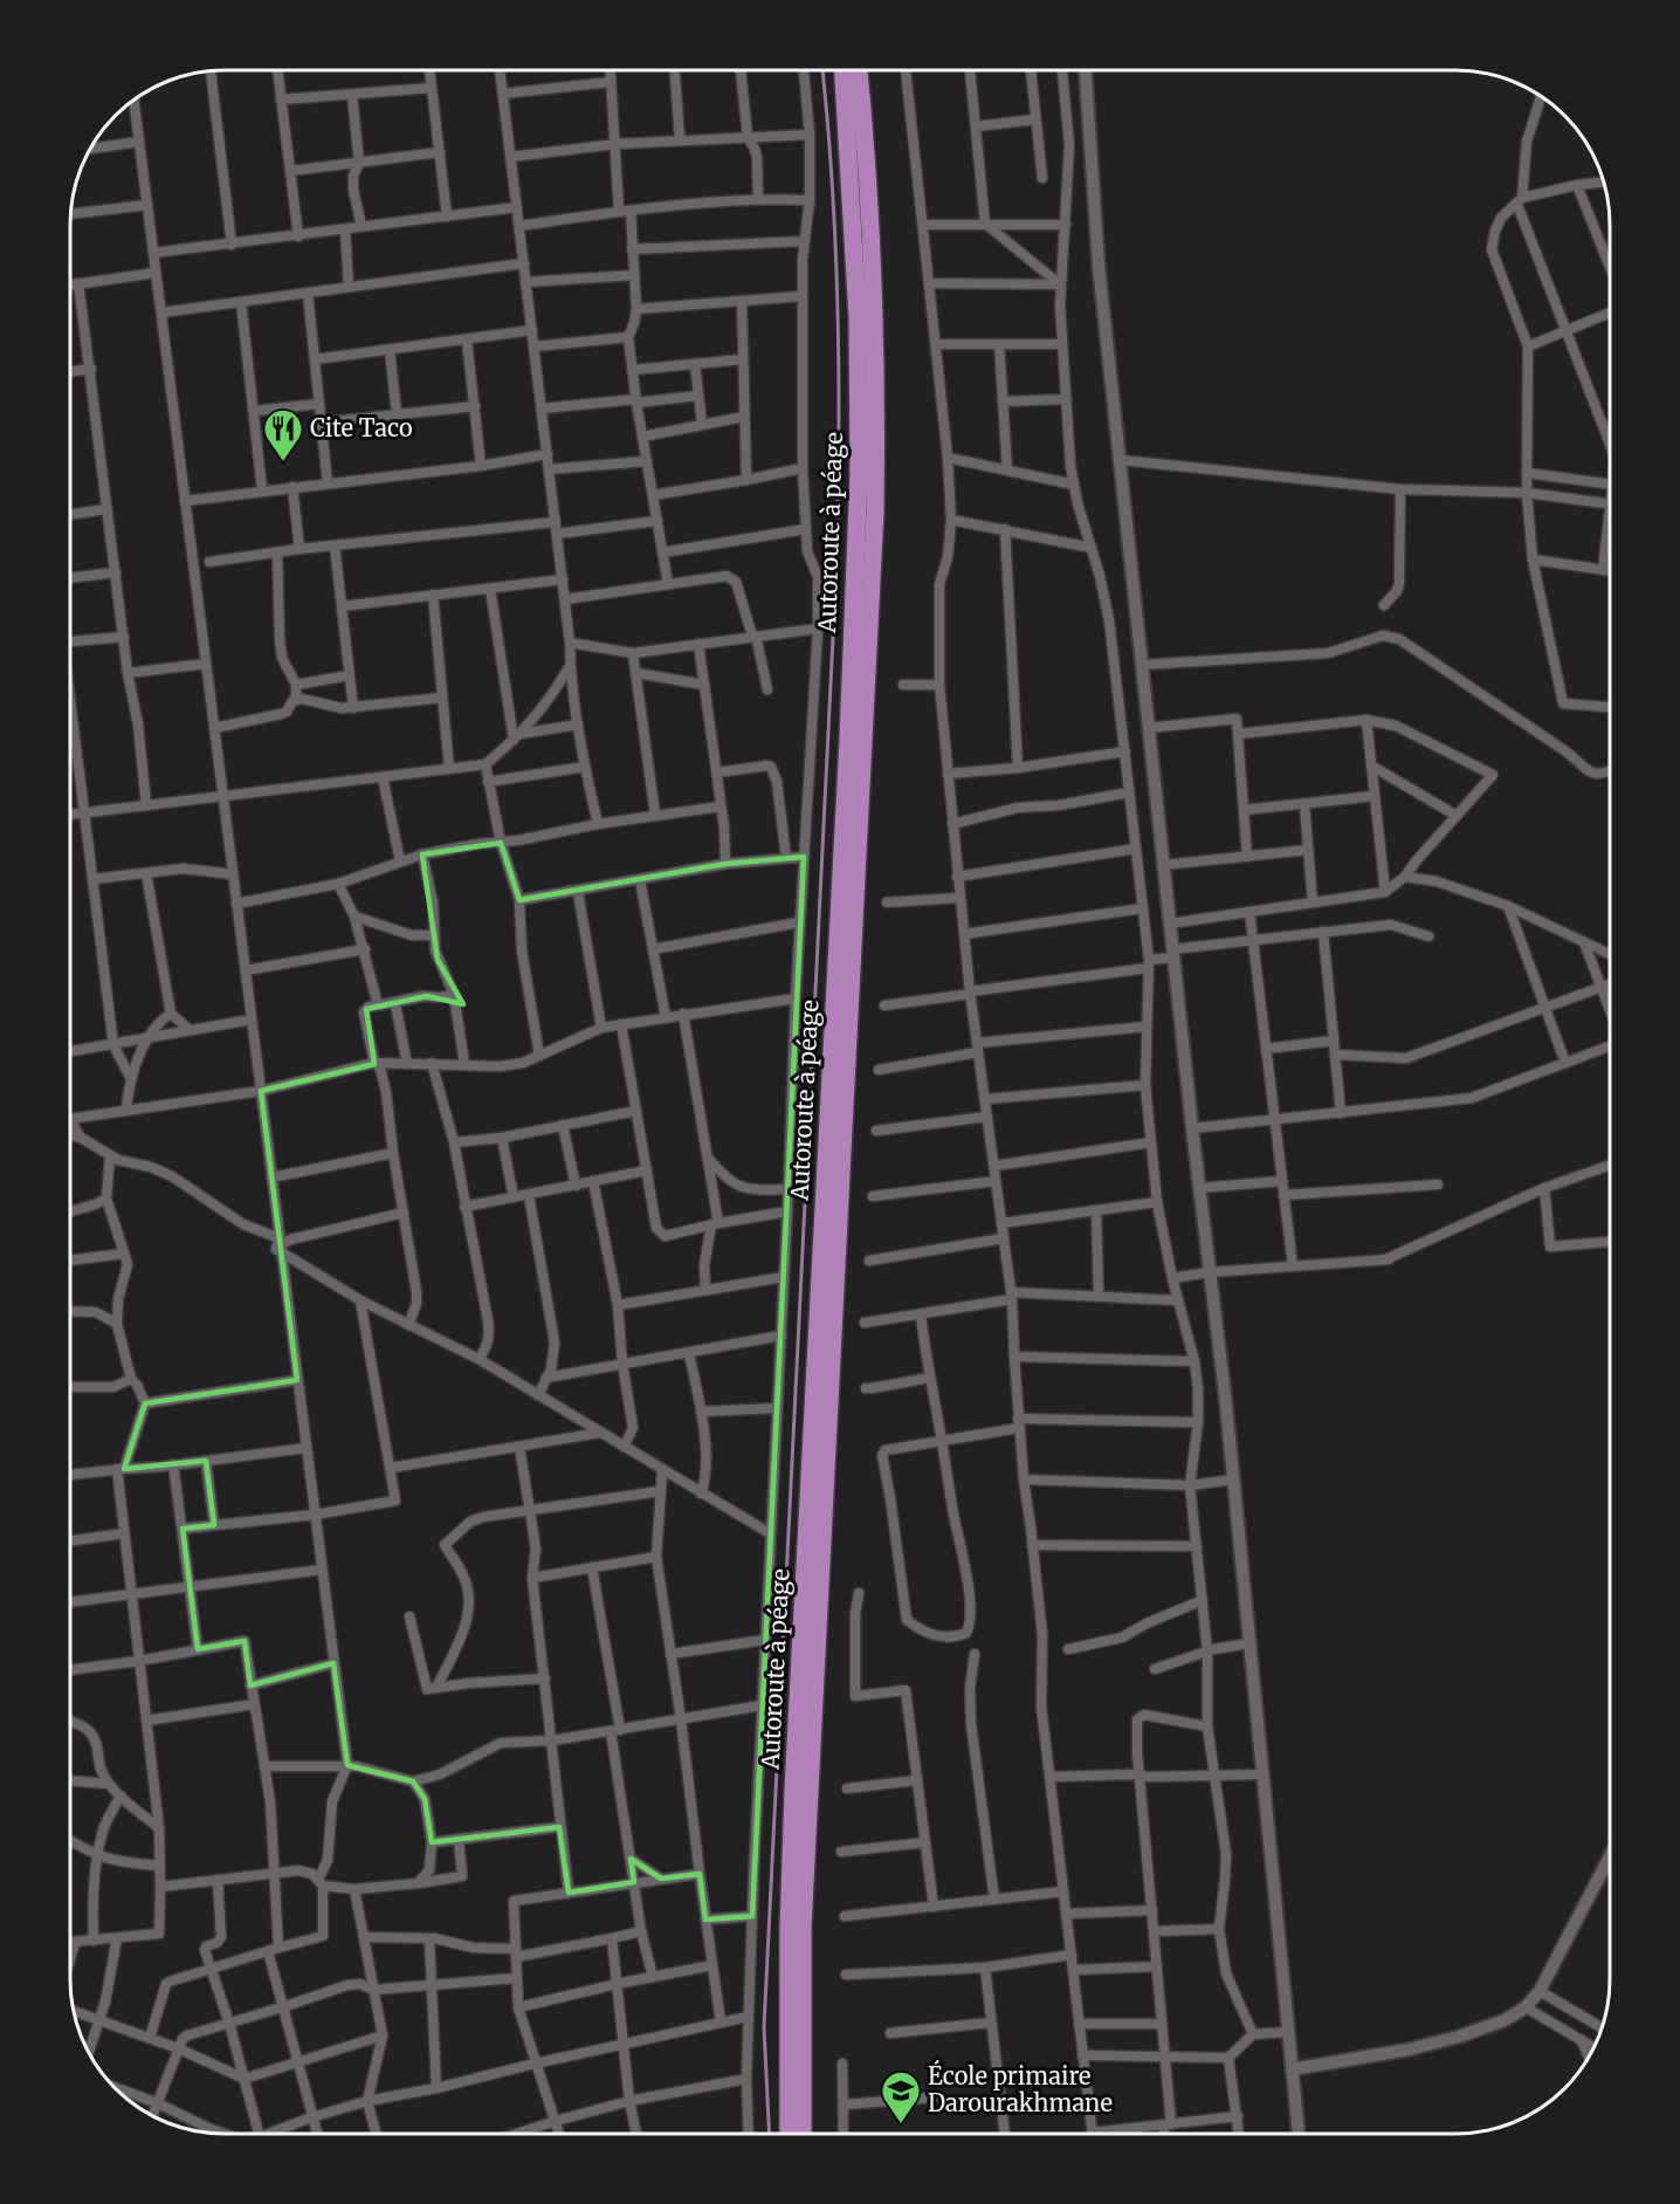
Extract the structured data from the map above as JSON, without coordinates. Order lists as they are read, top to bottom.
{
  "streets": {
    "highway": ["Autoroute à péage"]
  },
  "places": {
    "restaurant": ["Cite Taco"],
    "school or university": ["École primaire Darourakhmane"]
  }
}
